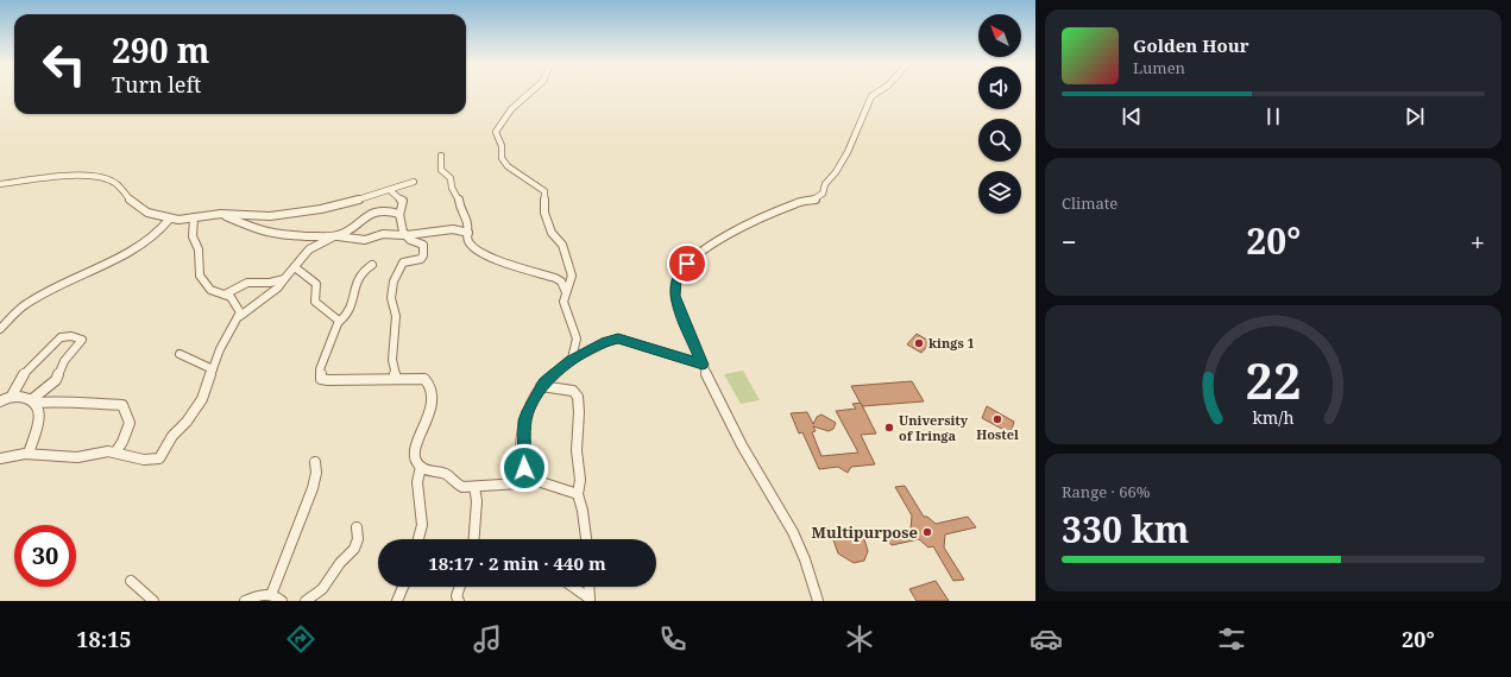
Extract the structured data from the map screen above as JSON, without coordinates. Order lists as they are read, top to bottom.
{
  "places": [
    "kings 1",
    "Hostel",
    "University of Iringa",
    "Multipurpose"
  ],
  "north": "top left",
  "page": {
    "turn": ["290 m", "Turn left"],
    "song": ["Golden Hour", "Lumen"],
    "tile": [
      "Climate",
      ["Range · 66%", "330 km"]
    ],
    "heat": ["−", "20°", "+"],
    "limit": "30",
    "trip": "18:17 · 2 min · 440 m",
    "tabs": ["18:15", "20°"],
    "gauge": ["22", "km/h"]
  }
}
